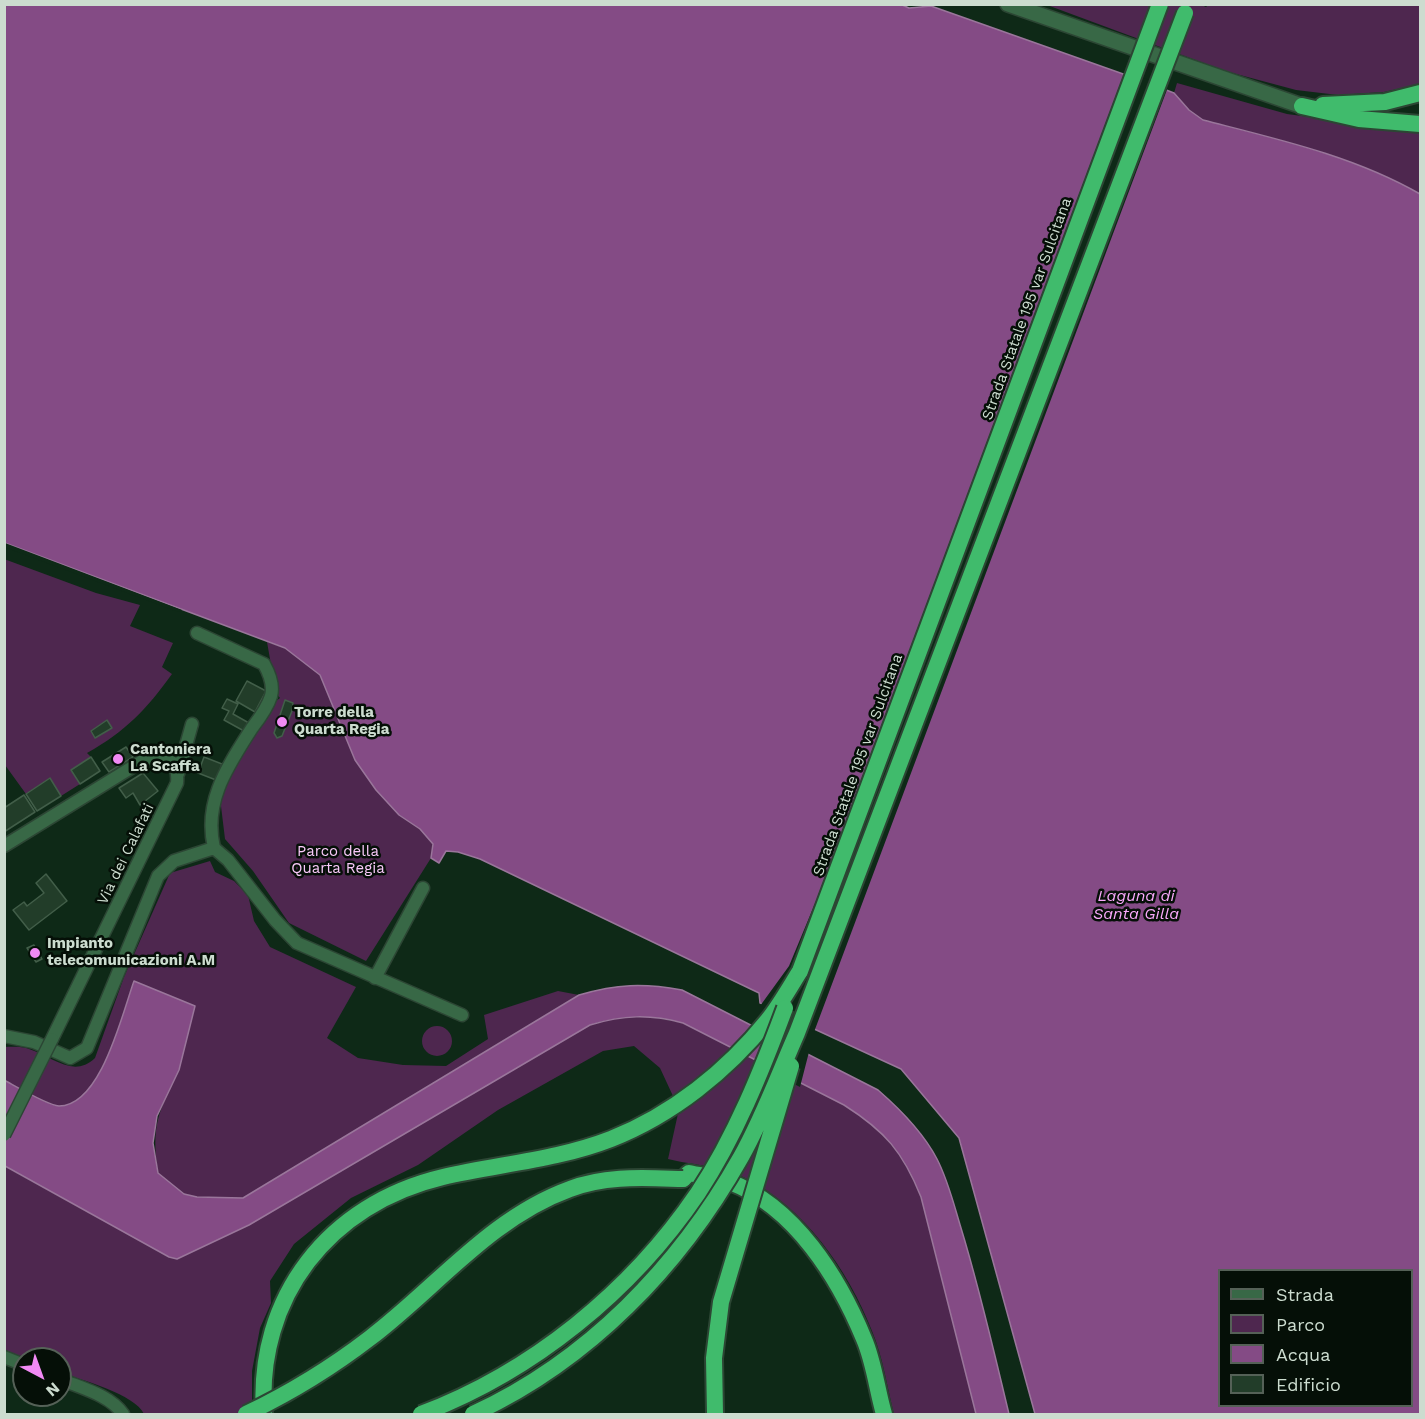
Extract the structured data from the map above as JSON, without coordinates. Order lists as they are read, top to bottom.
{
  "streets": {
    "highway": ["Strada Statale 195 var Sulcitana"],
    "street": ["Via dei Calafati"]
  },
  "water": ["Laguna di Santa Gilla"],
  "parks": ["Parco della Quarta Regia"],
  "places": ["Torre della Quarta Regia", "Cantoniera La Scaffa", "Impianto telecomunicazioni A.M"],
  "legend": [
    "Strada",
    "Parco",
    "Acqua",
    "Edificio"
  ],
  "north": "bottom right"
}
